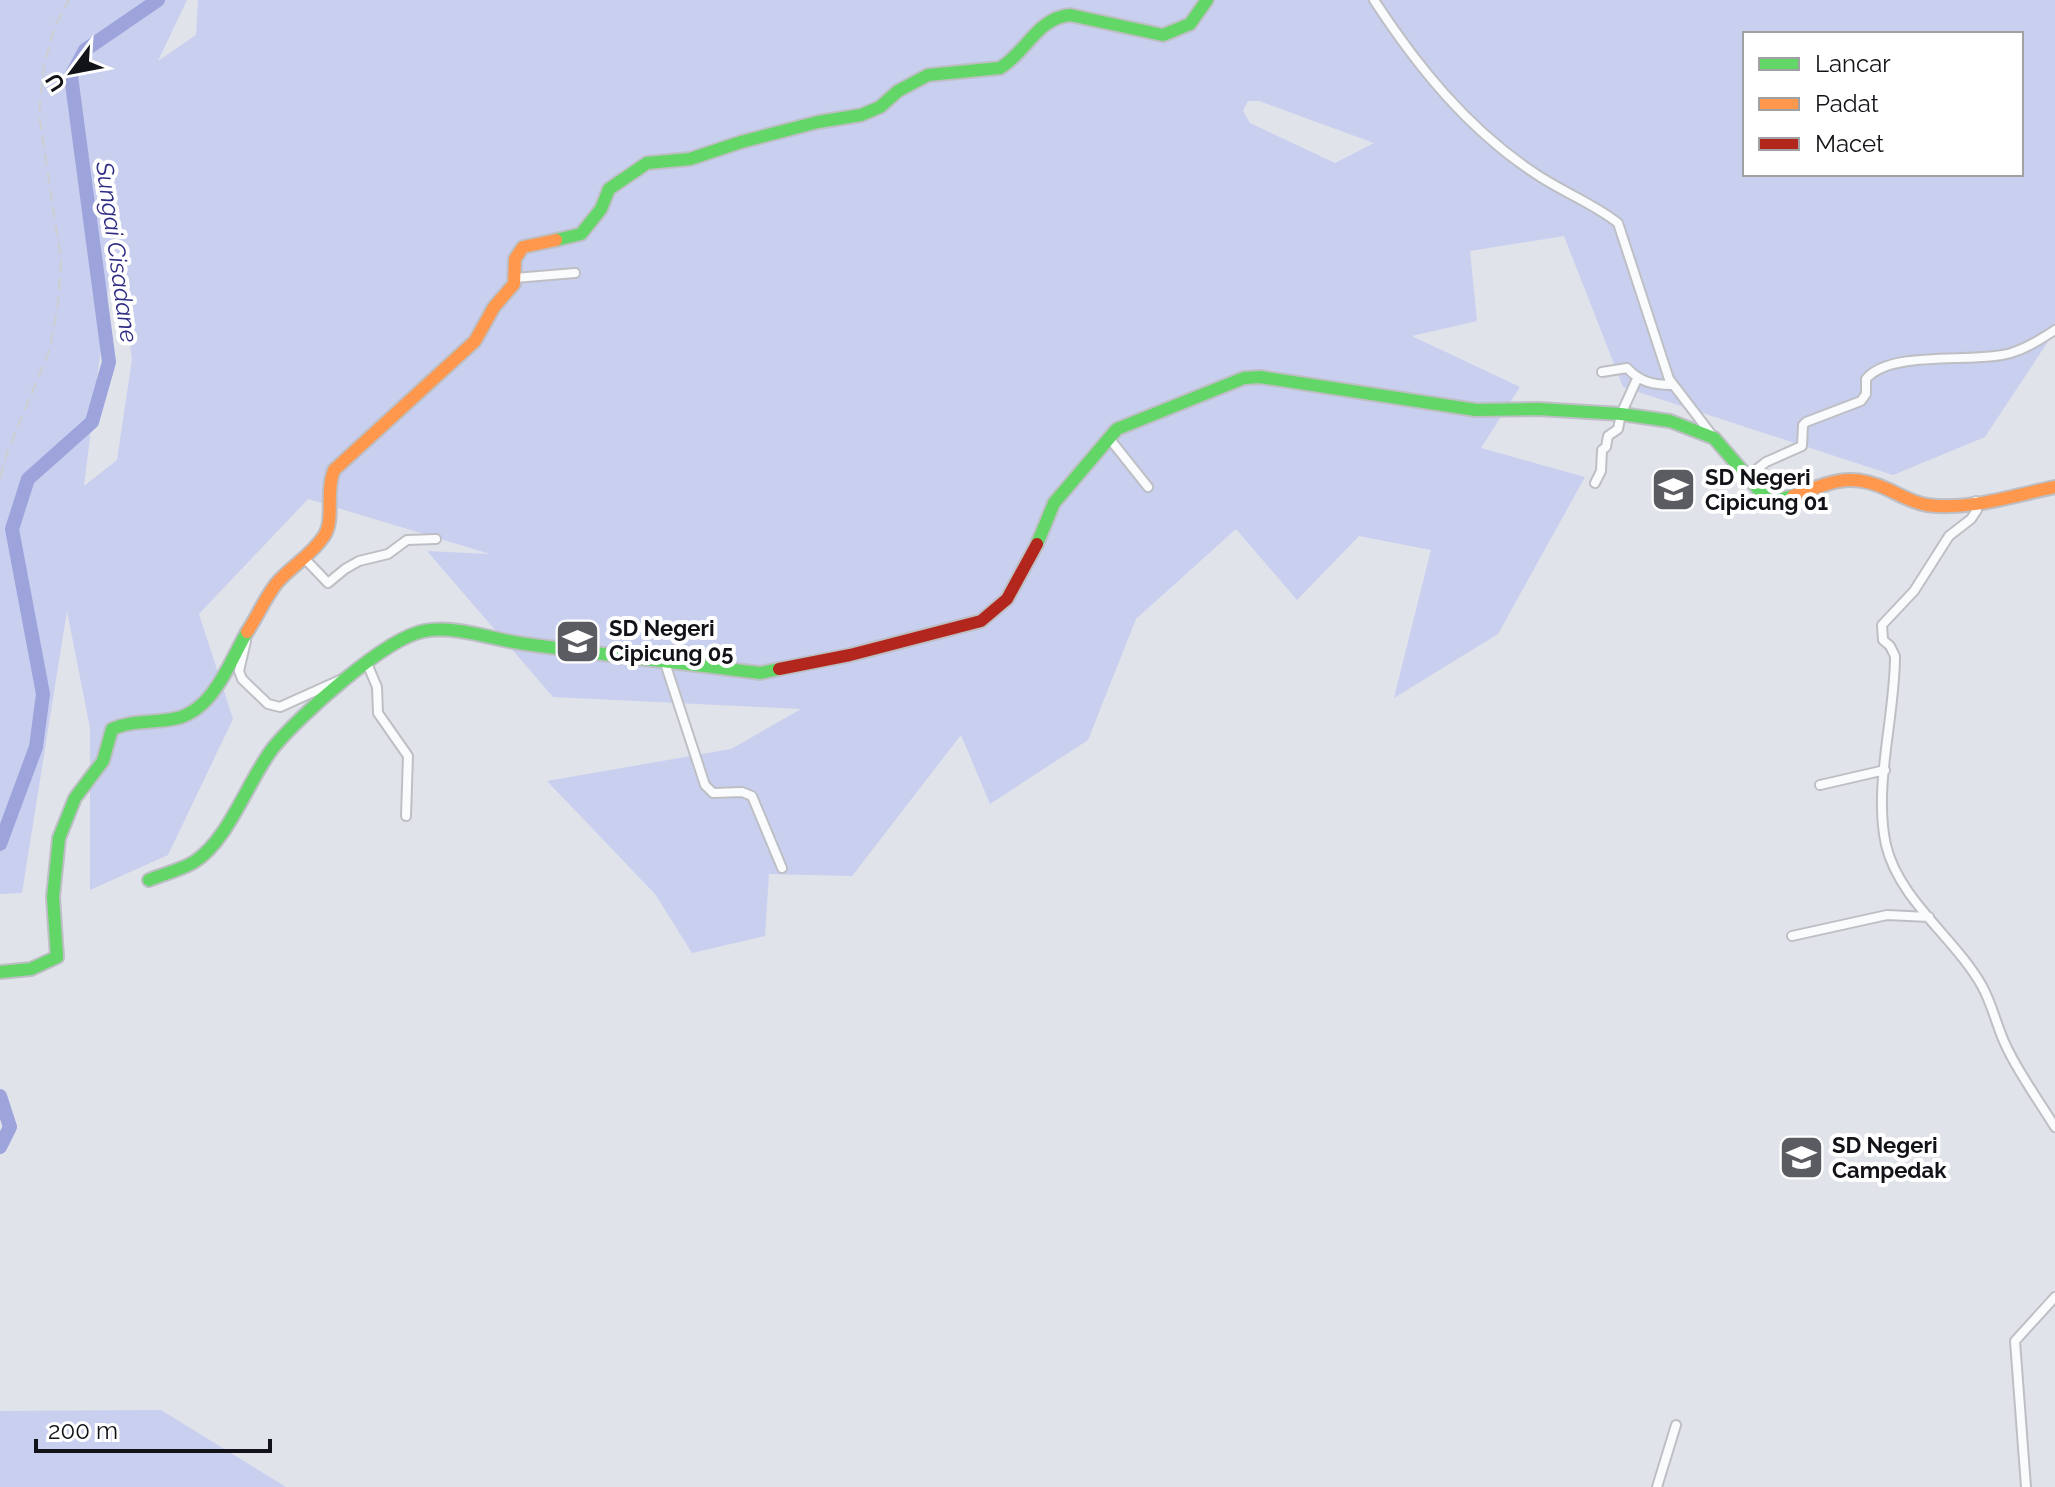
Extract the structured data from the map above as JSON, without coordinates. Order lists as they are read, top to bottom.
{
  "water": ["Sungai Cisadane"],
  "places": {
    "school or university": ["SD Negeri Cipicung 01", "SD Negeri Cipicung 05", "SD Negeri Campedak"]
  },
  "legend": ["Lancar", "Padat", "Macet"],
  "scale_bar": "200 m",
  "north": "bottom left"
}
